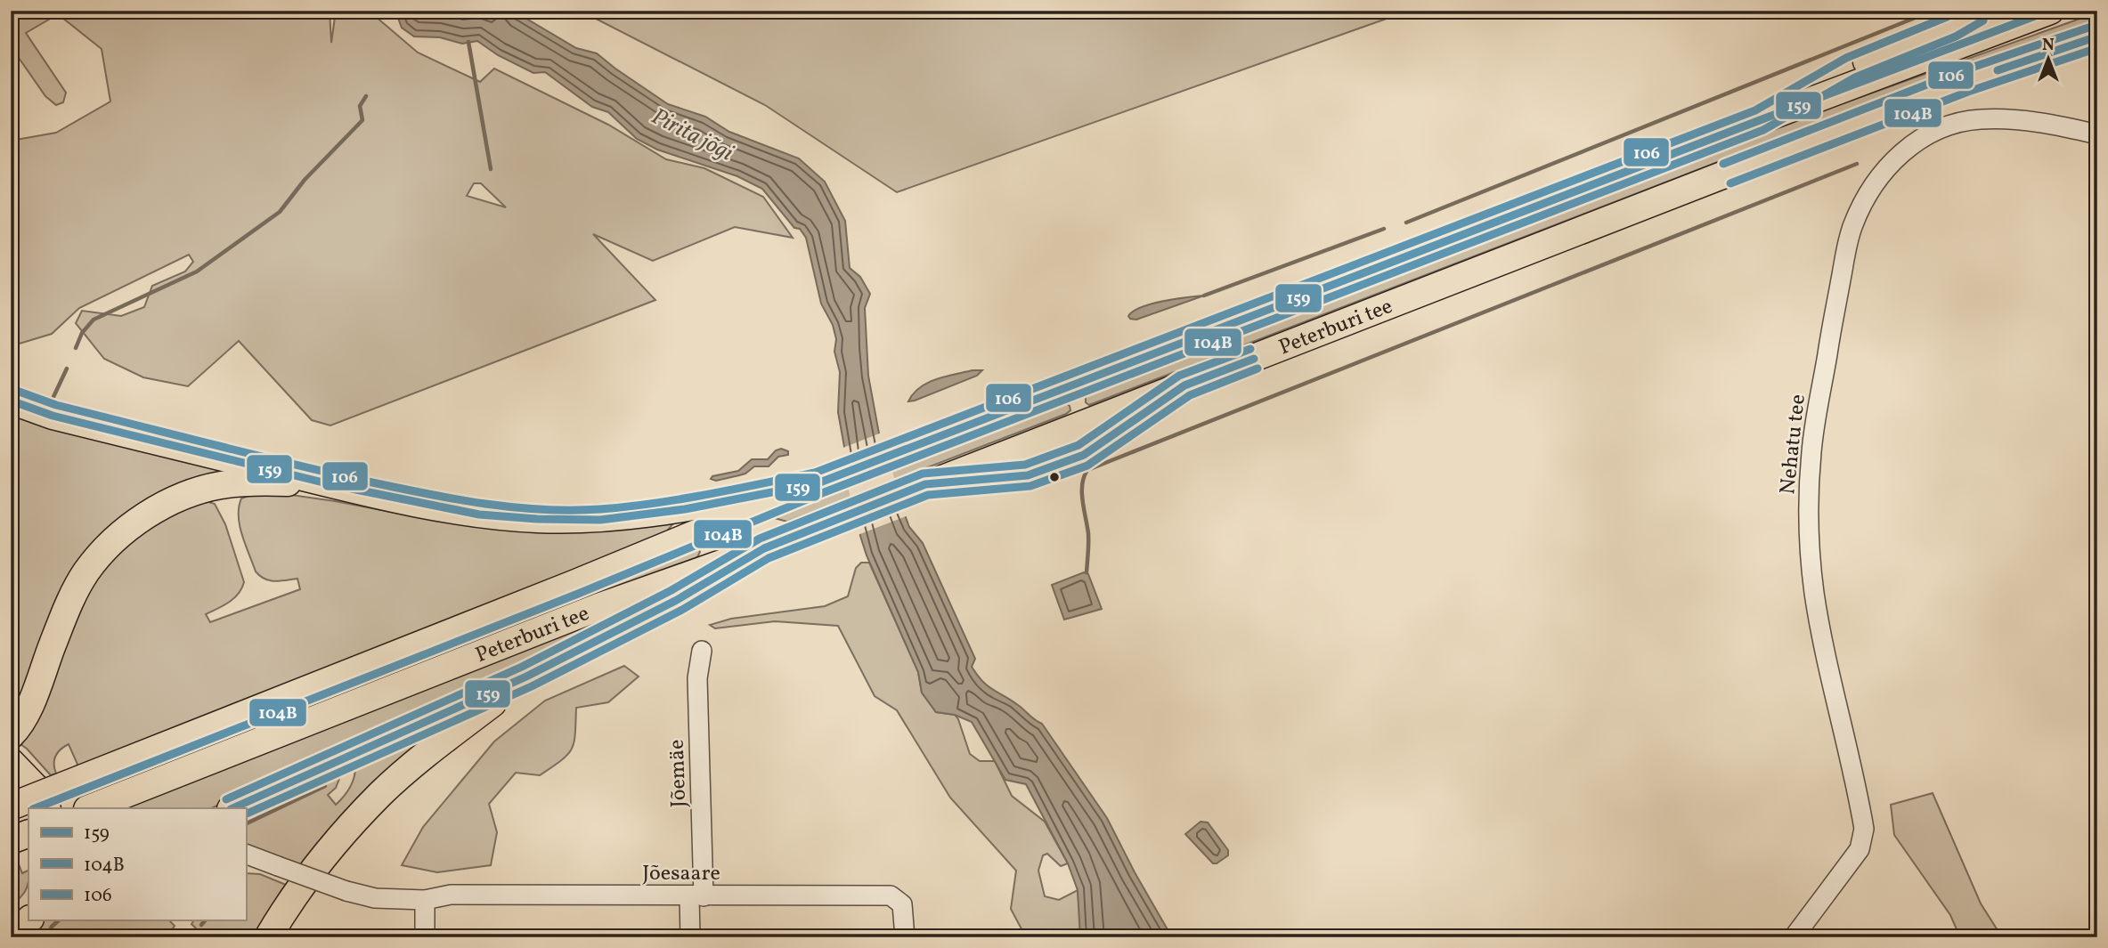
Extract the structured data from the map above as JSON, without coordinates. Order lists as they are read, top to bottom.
{
  "streets": {
    "highway": ["Peterburi tee"],
    "street": ["Nehatu tee", "Jõemäe", "Jõesaare"]
  },
  "crossings": [
    ["Jõemäe", "Jõesaare"]
  ],
  "water": ["Pirita jõgi"],
  "lines": ["transit line 159", "transit line 106", "transit line 104B"],
  "legend": ["159", "104B", "106"],
  "north": "top"
}
